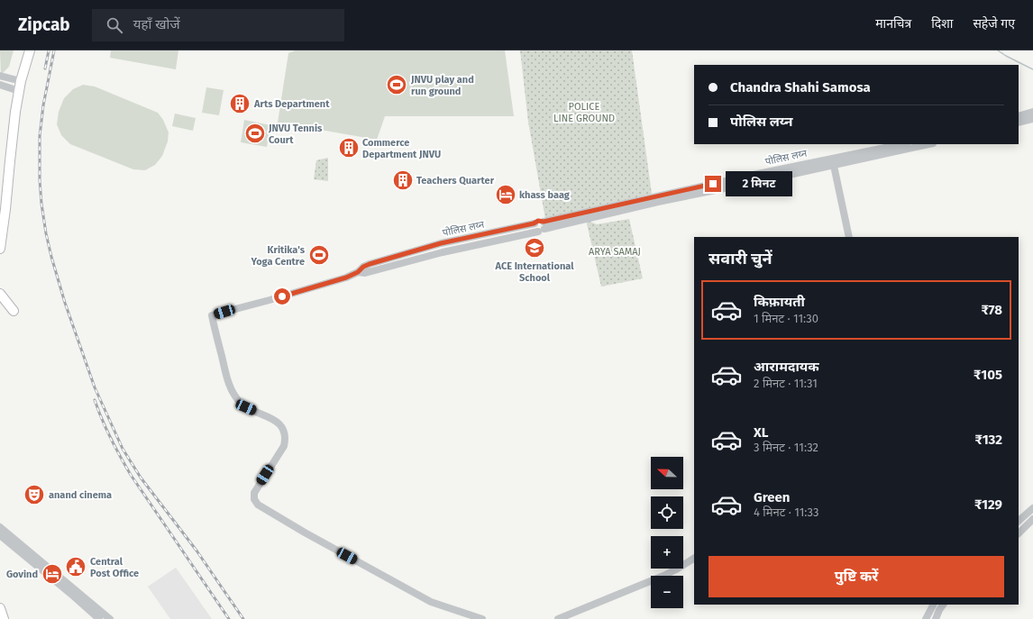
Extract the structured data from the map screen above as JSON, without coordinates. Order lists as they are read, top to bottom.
{
  "streets": {
    "street": ["पोलिस लय्न"]
  },
  "parks": ["POLICE LINE GROUND", "ARYA SAMAJ"],
  "places": {
    "sports": ["JNVU play and run ground", "JNVU Tennis Court", "Kritika's Yoga Centre"],
    "building": ["Arts Department", "Commerce Department JNVU", "Teachers Quarter"],
    "hotel": ["khass baag", "Govind"],
    "school or university": ["ACE International School"],
    "theatre": ["anand cinema"],
    "public building": ["Central Post Office"]
  },
  "north": "left",
  "page": {
    "header": "Zipcab",
    "search": "यहाँ खोजें",
    "nav": ["मानचित्र", "दिशा", "सहेजे गए"],
    "banner": ["Chandra Shahi Samosa", "पोलिस लय्न"],
    "bubble": "2 मिनट",
    "heading": "सवारी चुनें",
    "list": [
      {
        "name": "किफ़ायती",
        "note": "1 मिनट · 11:30",
        "value": "₹78"
      },
      {
        "name": "आरामदायक",
        "note": "2 मिनट · 11:31",
        "value": "₹105"
      },
      {
        "name": "XL",
        "note": "3 मिनट · 11:32",
        "value": "₹132"
      },
      {
        "name": "Green",
        "note": "4 मिनट · 11:33",
        "value": "₹129"
      }
    ],
    "map_buttons": ["+", "−"],
    "buttons": "पुष्टि करें"
  }
}
